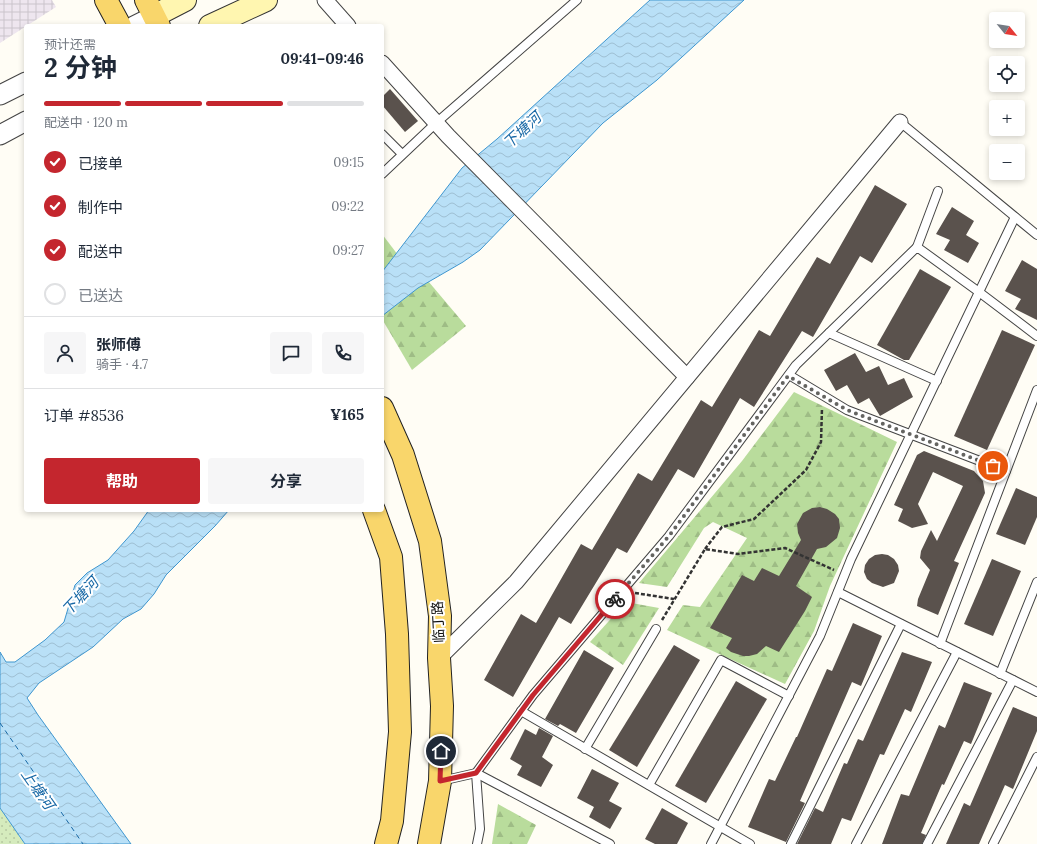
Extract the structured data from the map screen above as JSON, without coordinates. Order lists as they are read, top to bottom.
{
  "streets": {
    "main road": ["临丁路"]
  },
  "water": ["下塘河", "上塘河"],
  "north": "bottom right",
  "page": {
    "map_buttons": ["+", "−"],
    "heading": ["2 分钟", "预计还需", "09:41–09:46"],
    "panel": [
      "张师傅",
      "骑手 · 4.7",
      "订单 #8536",
      "¥165"
    ],
    "bar": "配送中 · 120 m",
    "list": [
      ["已接单", "09:15"],
      ["制作中", "09:22"],
      ["配送中", "09:27"],
      "已送达"
    ],
    "buttons": ["帮助", "分享"]
  }
}
